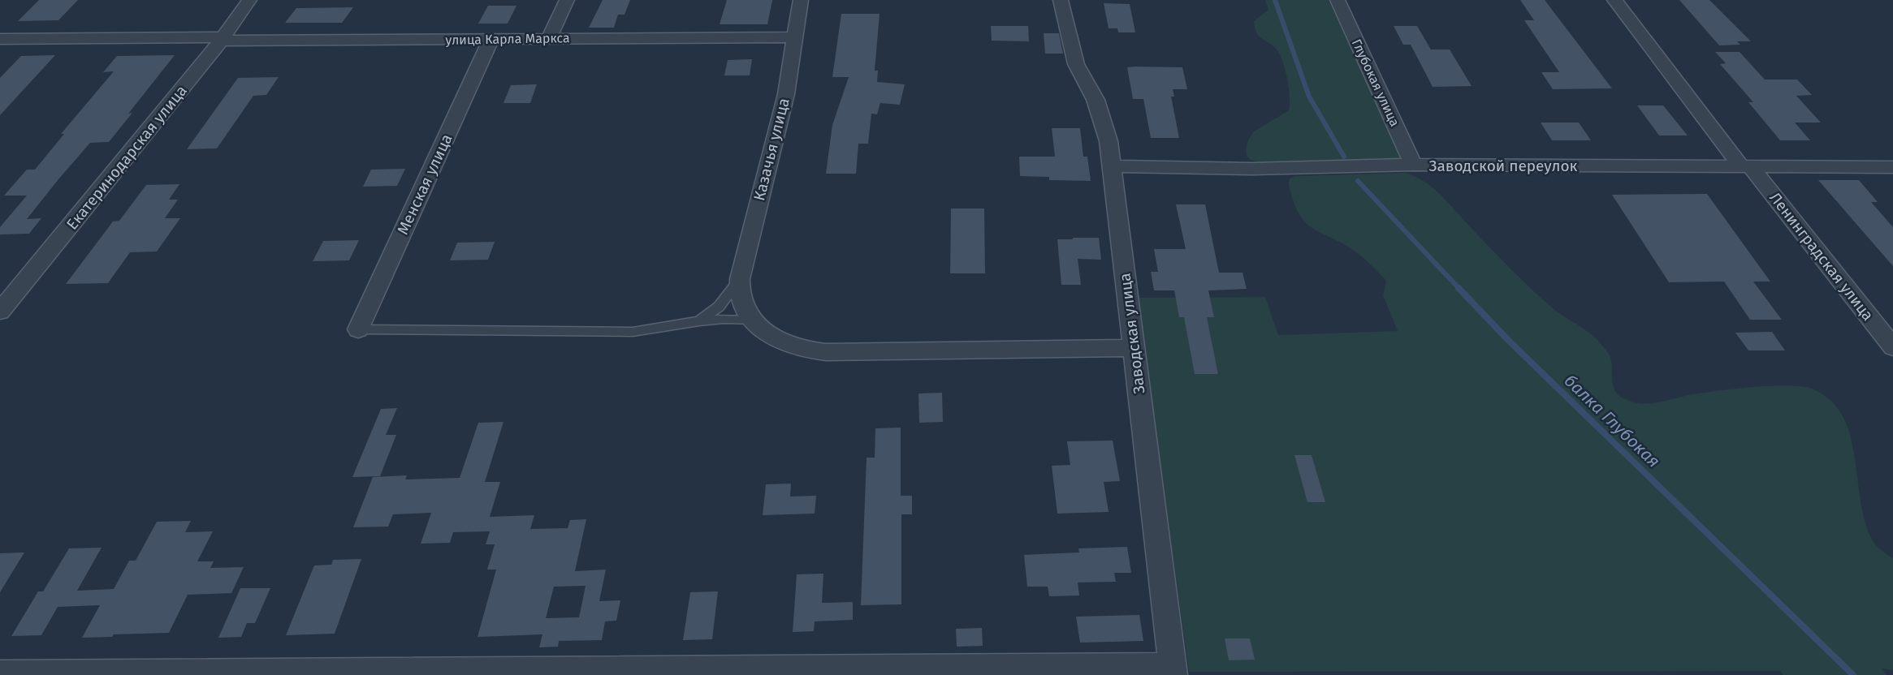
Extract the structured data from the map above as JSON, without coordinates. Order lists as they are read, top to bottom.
{
  "streets": {
    "street": [
      "улица Карла Маркса",
      "Глубокая улица",
      "Казачья улица",
      "Екатеринодарская улица",
      "Заводской переулок",
      "Менская улица",
      "Ленинградская улица",
      "Заводская улица"
    ]
  },
  "crossings": [
    ["улица Карла Маркса", "Казачья улица"],
    ["улица Карла Маркса", "Екатеринодарская улица"],
    ["улица Карла Маркса", "Менская улица"],
    ["Глубокая улица", "Заводской переулок"],
    ["Заводской переулок", "Ленинградская улица"],
    ["Заводской переулок", "Заводская улица"]
  ],
  "water": ["балка Глубокая"]
}
